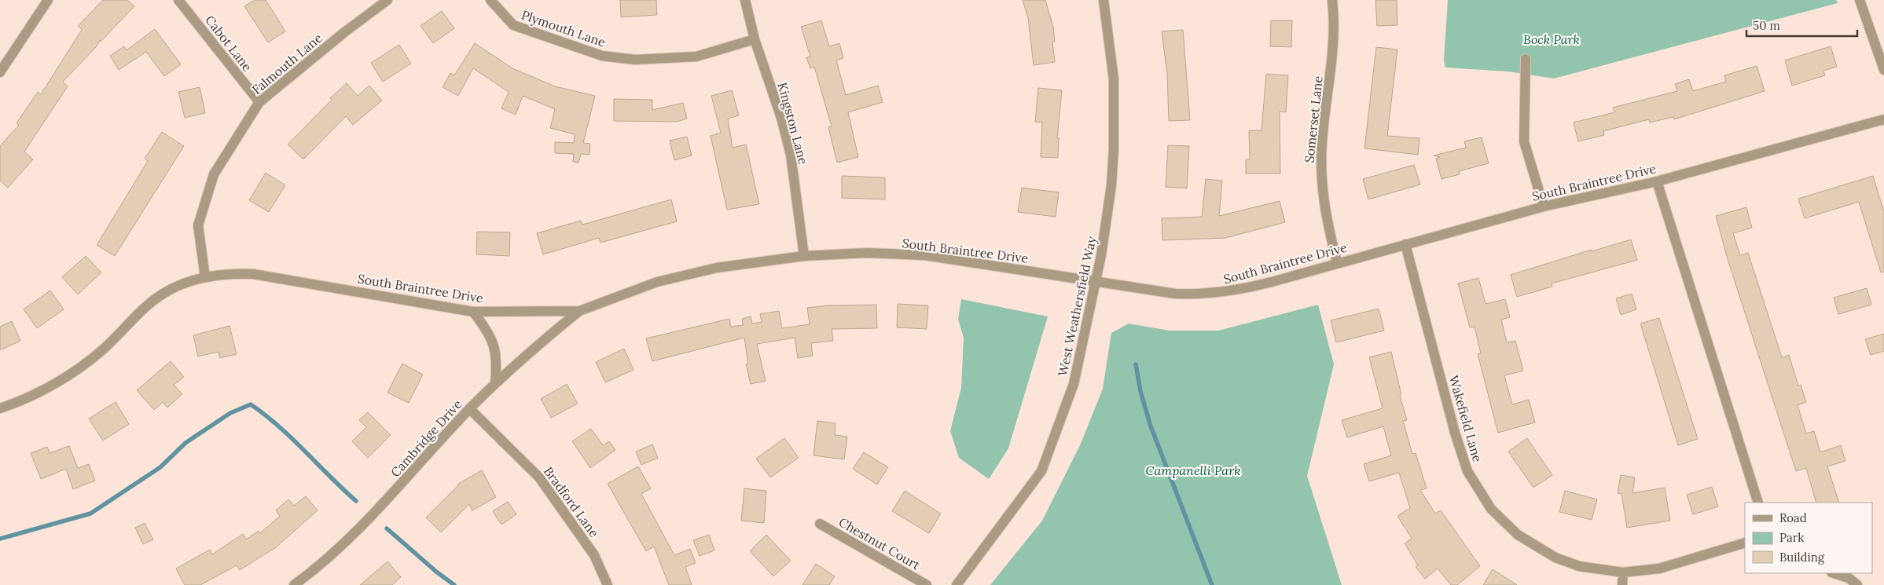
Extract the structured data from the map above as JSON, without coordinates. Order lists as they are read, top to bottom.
{
  "streets": {
    "street": [
      "Plymouth Lane",
      "Cabot Lane",
      "Falmouth Lane",
      "Somerset Lane",
      "Kingston Lane",
      "South Braintree Drive",
      "West Weathersfield Way",
      "Wakefield Lane",
      "Cambridge Drive",
      "Bradford Lane",
      "Chestnut Court"
    ]
  },
  "crossings": [
    ["Plymouth Lane", "Kingston Lane"],
    ["Cabot Lane", "Falmouth Lane"],
    ["Falmouth Lane", "South Braintree Drive"],
    ["Somerset Lane", "South Braintree Drive"],
    ["Kingston Lane", "South Braintree Drive"],
    ["South Braintree Drive", "West Weathersfield Way"],
    ["South Braintree Drive", "Wakefield Lane"],
    ["South Braintree Drive", "Cambridge Drive"],
    ["Cambridge Drive", "Bradford Lane"]
  ],
  "parks": ["Bock Park", "Campanelli Park"],
  "legend": ["Road", "Park", "Building"],
  "scale_bar": "50 m"
}
